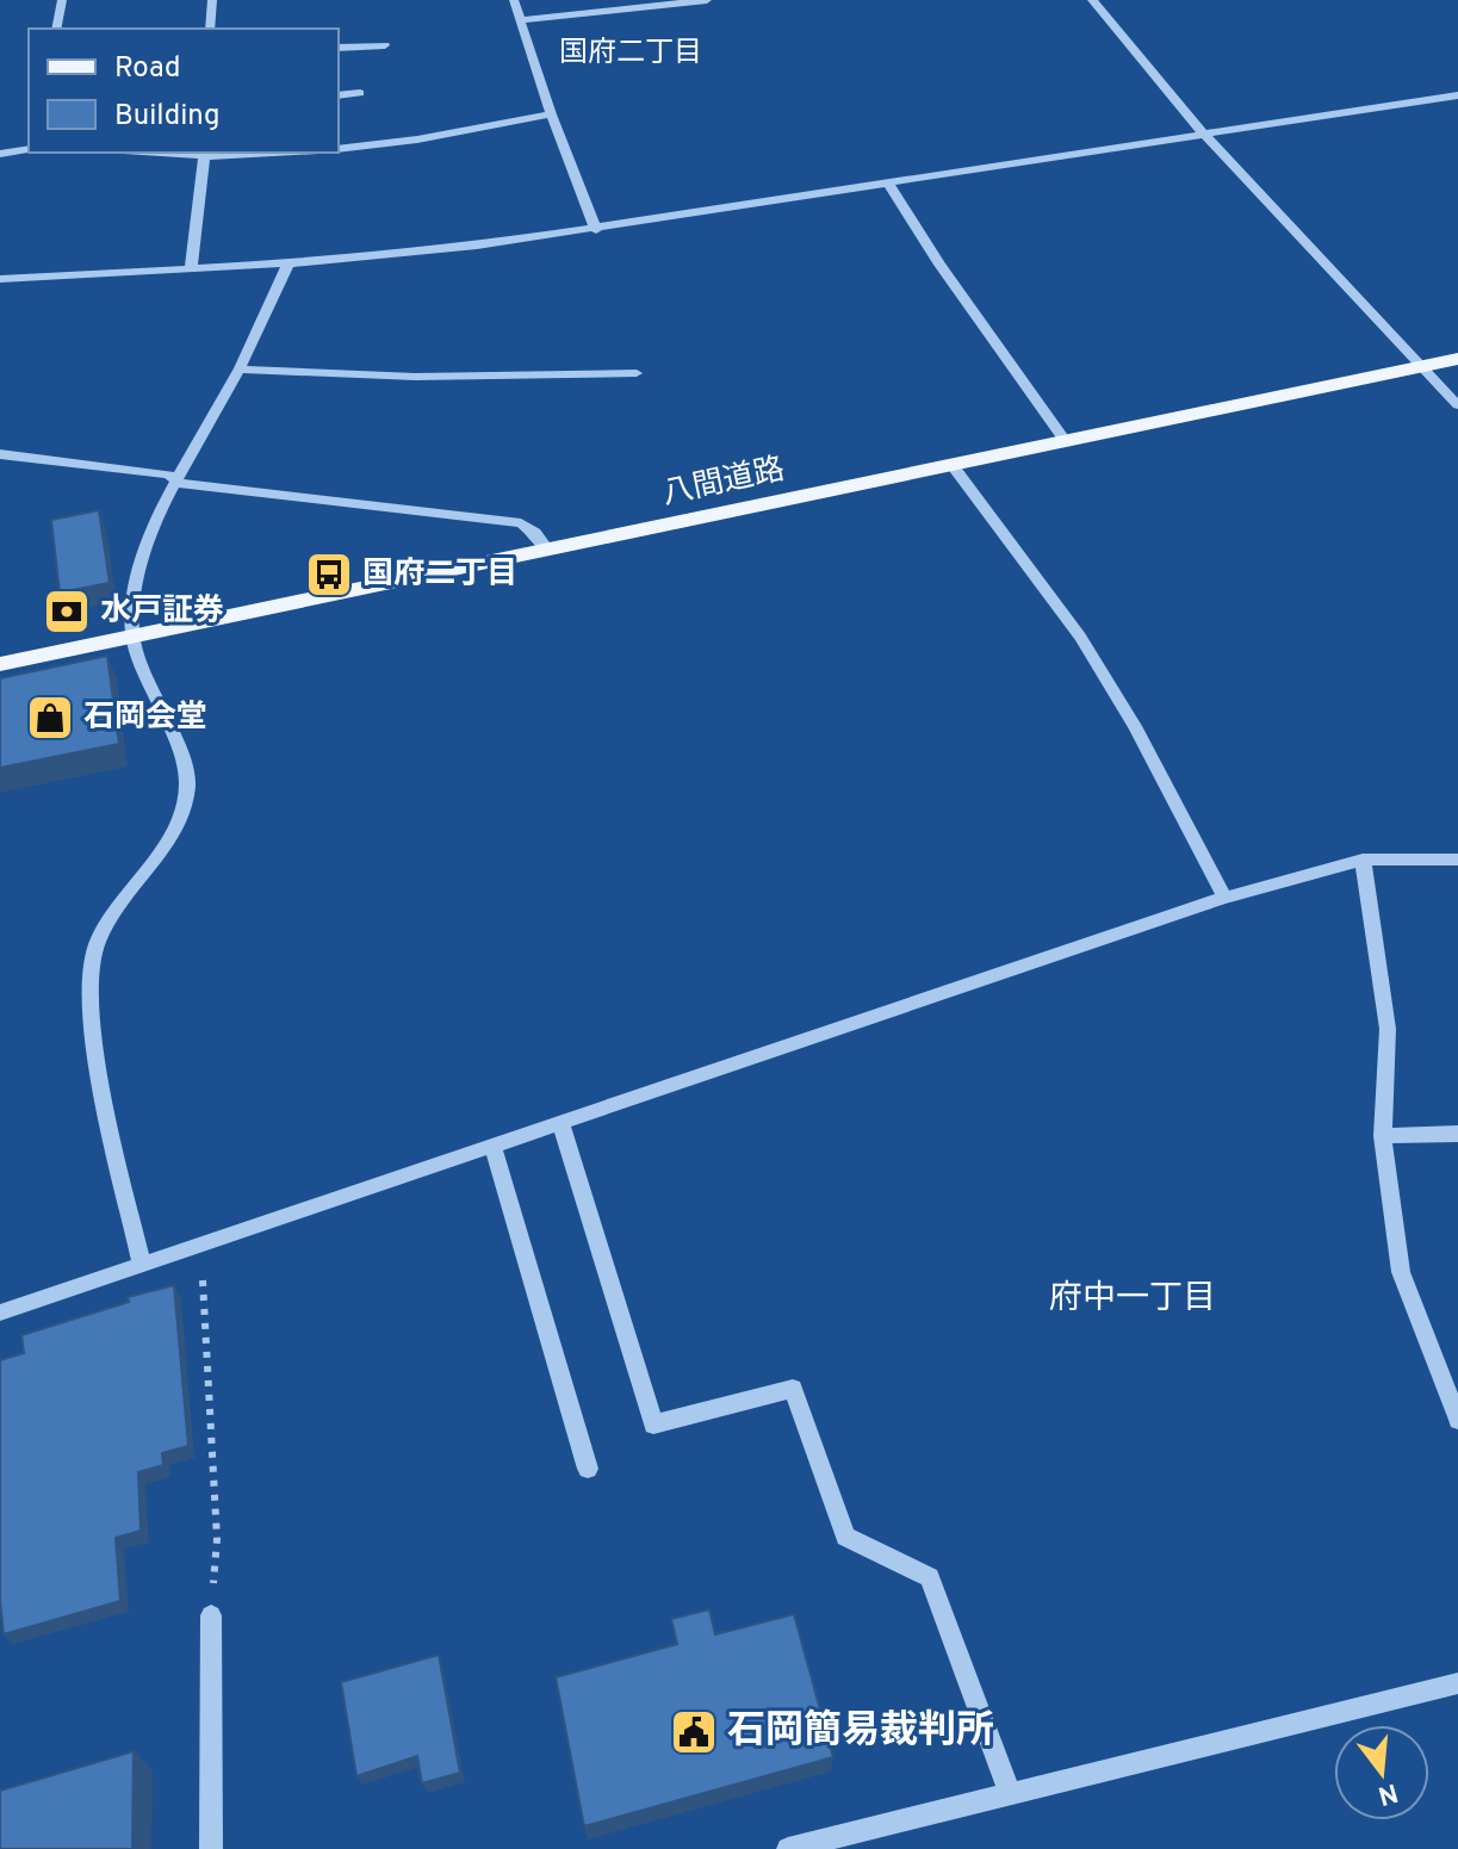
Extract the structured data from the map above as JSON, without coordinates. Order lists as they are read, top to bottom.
{
  "streets": {
    "main road": ["八間道路"]
  },
  "districts": ["国府二丁目", "府中一丁目"],
  "places": {
    "bus stop": ["国府二丁目"],
    "bank": ["水戸証券"],
    "shop": ["石岡会堂"],
    "public building": ["石岡簡易裁判所"]
  },
  "legend": ["Road", "Building"],
  "north": "bottom"
}
